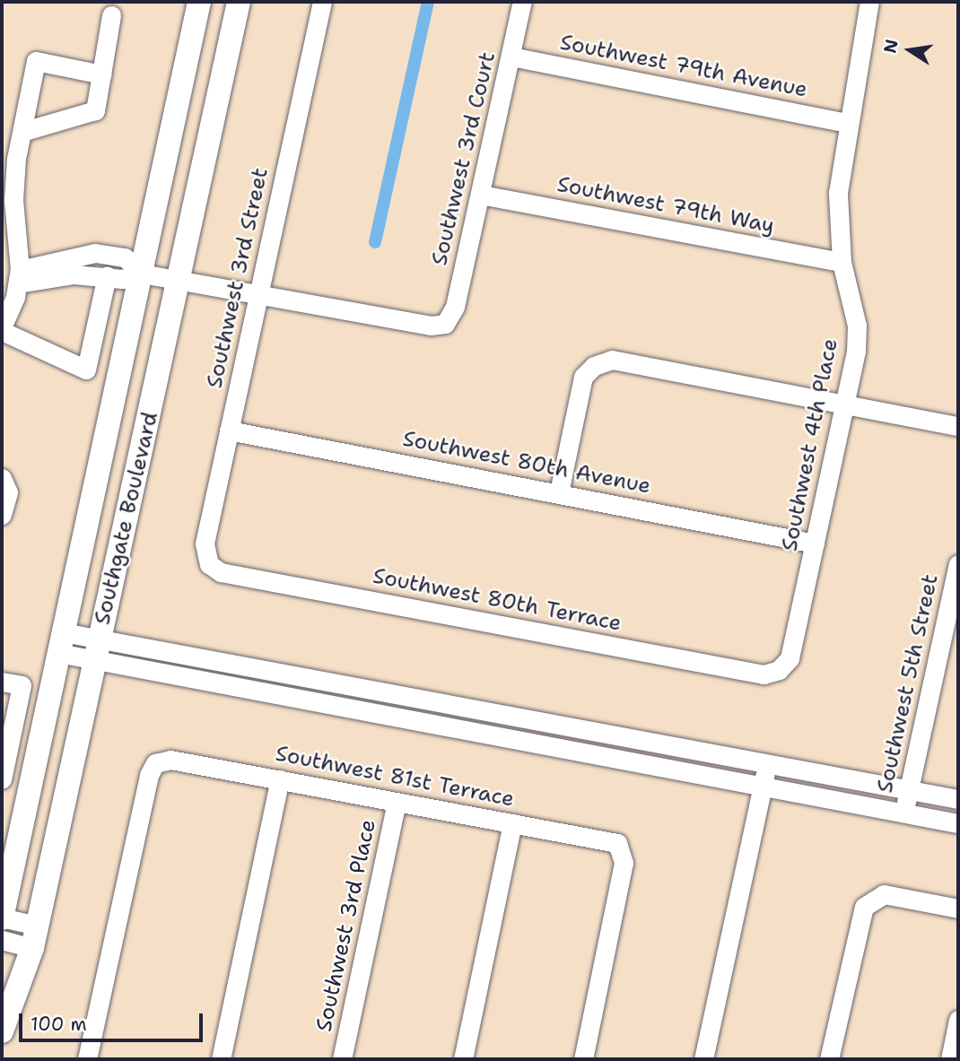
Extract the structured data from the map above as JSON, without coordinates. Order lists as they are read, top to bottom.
{
  "streets": {
    "main road": ["Southgate Boulevard"],
    "street": [
      "Southwest 79th Avenue",
      "Southwest 3rd Court",
      "Southwest 79th Way",
      "Southwest 3rd Street",
      "Southwest 4th Place",
      "Southwest 80th Avenue",
      "Southwest 80th Terrace",
      "Southwest 5th Street",
      "Southwest 81st Terrace",
      "Southwest 3rd Place"
    ]
  },
  "crossings": [
    ["Southwest 79th Avenue", "Southwest 3rd Court"],
    ["Southwest 79th Avenue", "Southwest 4th Place"],
    ["Southwest 3rd Court", "Southwest 79th Way"],
    ["Southwest 3rd Court", "Southwest 3rd Street"],
    ["Southwest 79th Way", "Southwest 4th Place"],
    ["Southwest 3rd Street", "Southwest 80th Avenue"],
    ["Southwest 3rd Street", "Southwest 80th Terrace"],
    ["Southwest 4th Place", "Southwest 80th Avenue"],
    ["Southwest 4th Place", "Southwest 80th Terrace"],
    ["Southwest 81st Terrace", "Southwest 3rd Place"]
  ],
  "scale_bar": "100 m",
  "north": "left"
}
